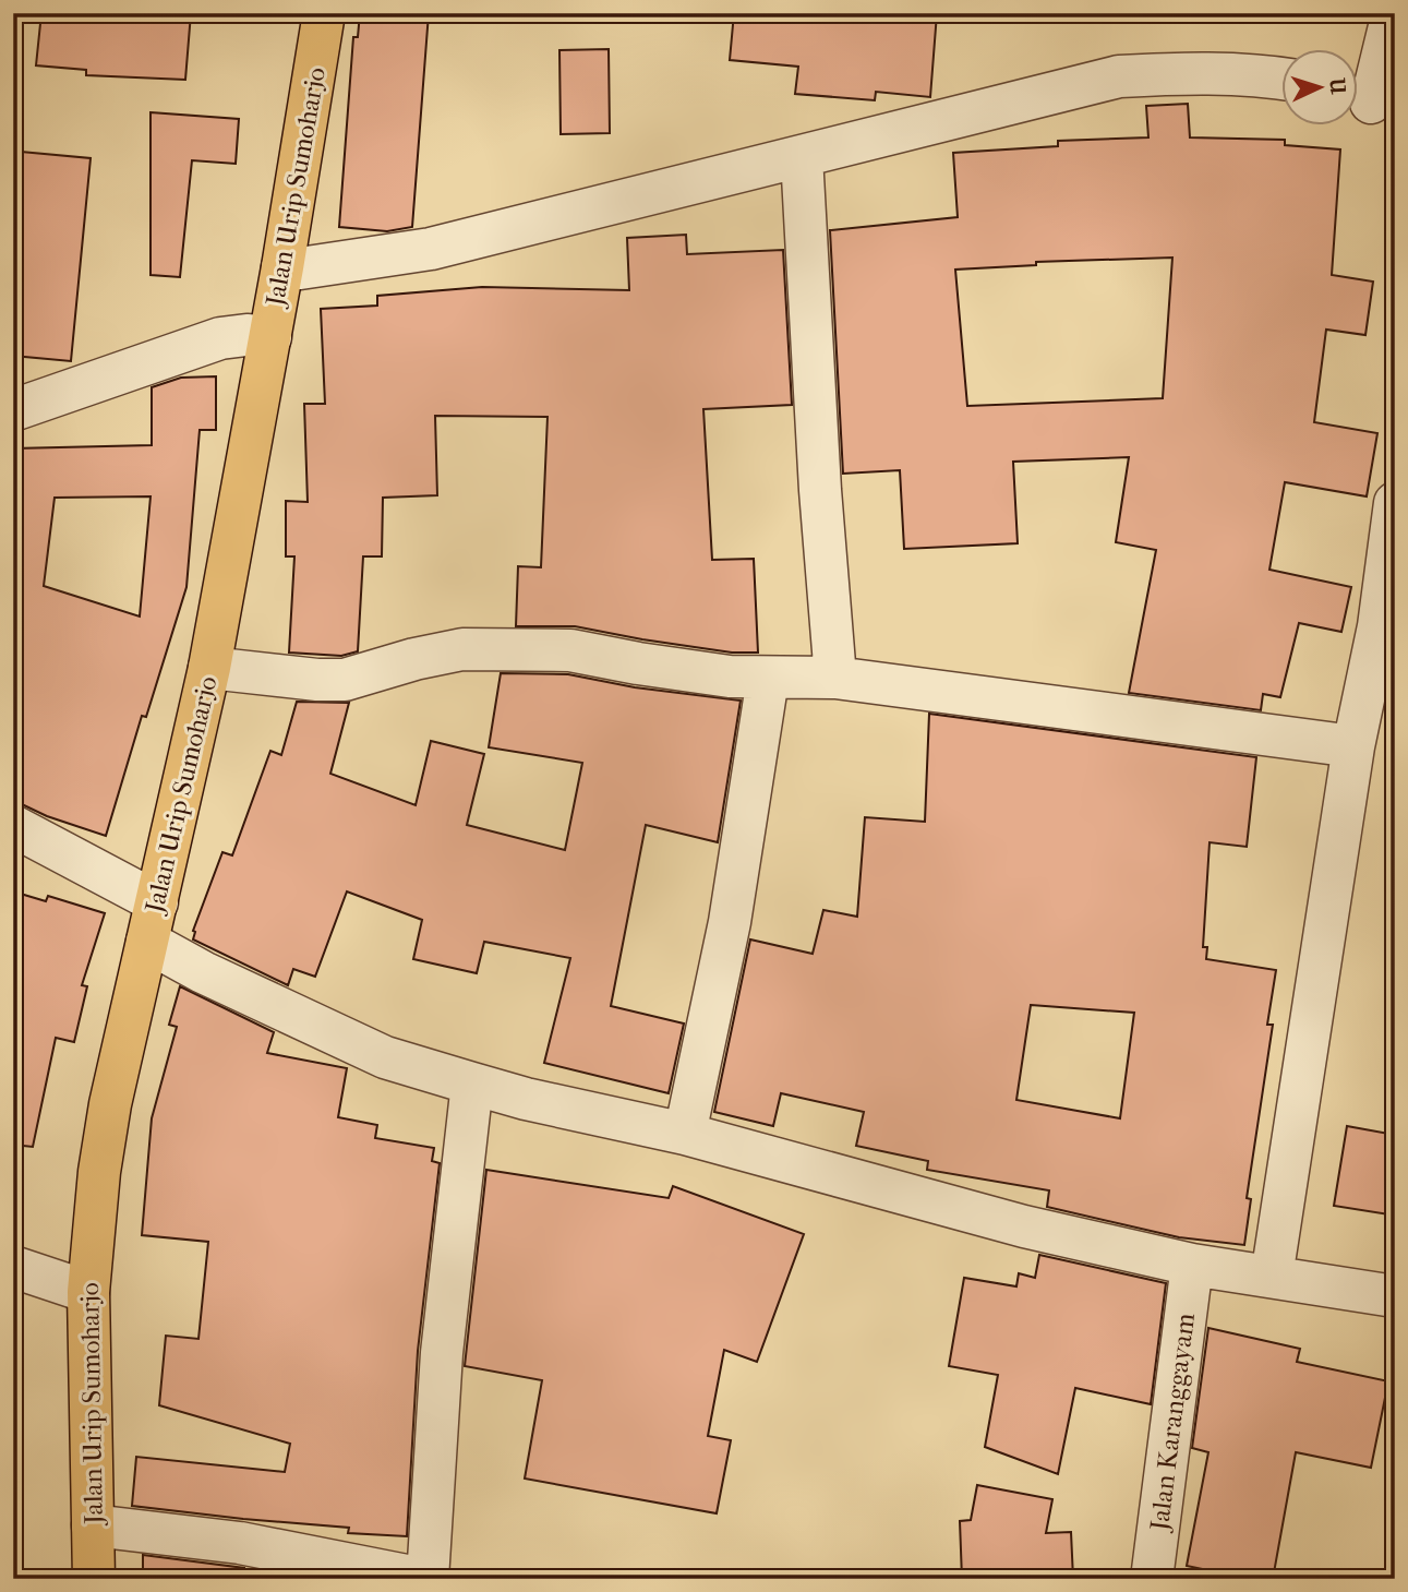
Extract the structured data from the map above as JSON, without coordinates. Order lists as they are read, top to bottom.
{
  "streets": {
    "main road": ["Jalan Urip Sumoharjo"],
    "street": ["Jalan Karanggayam"]
  },
  "north": "right"
}
